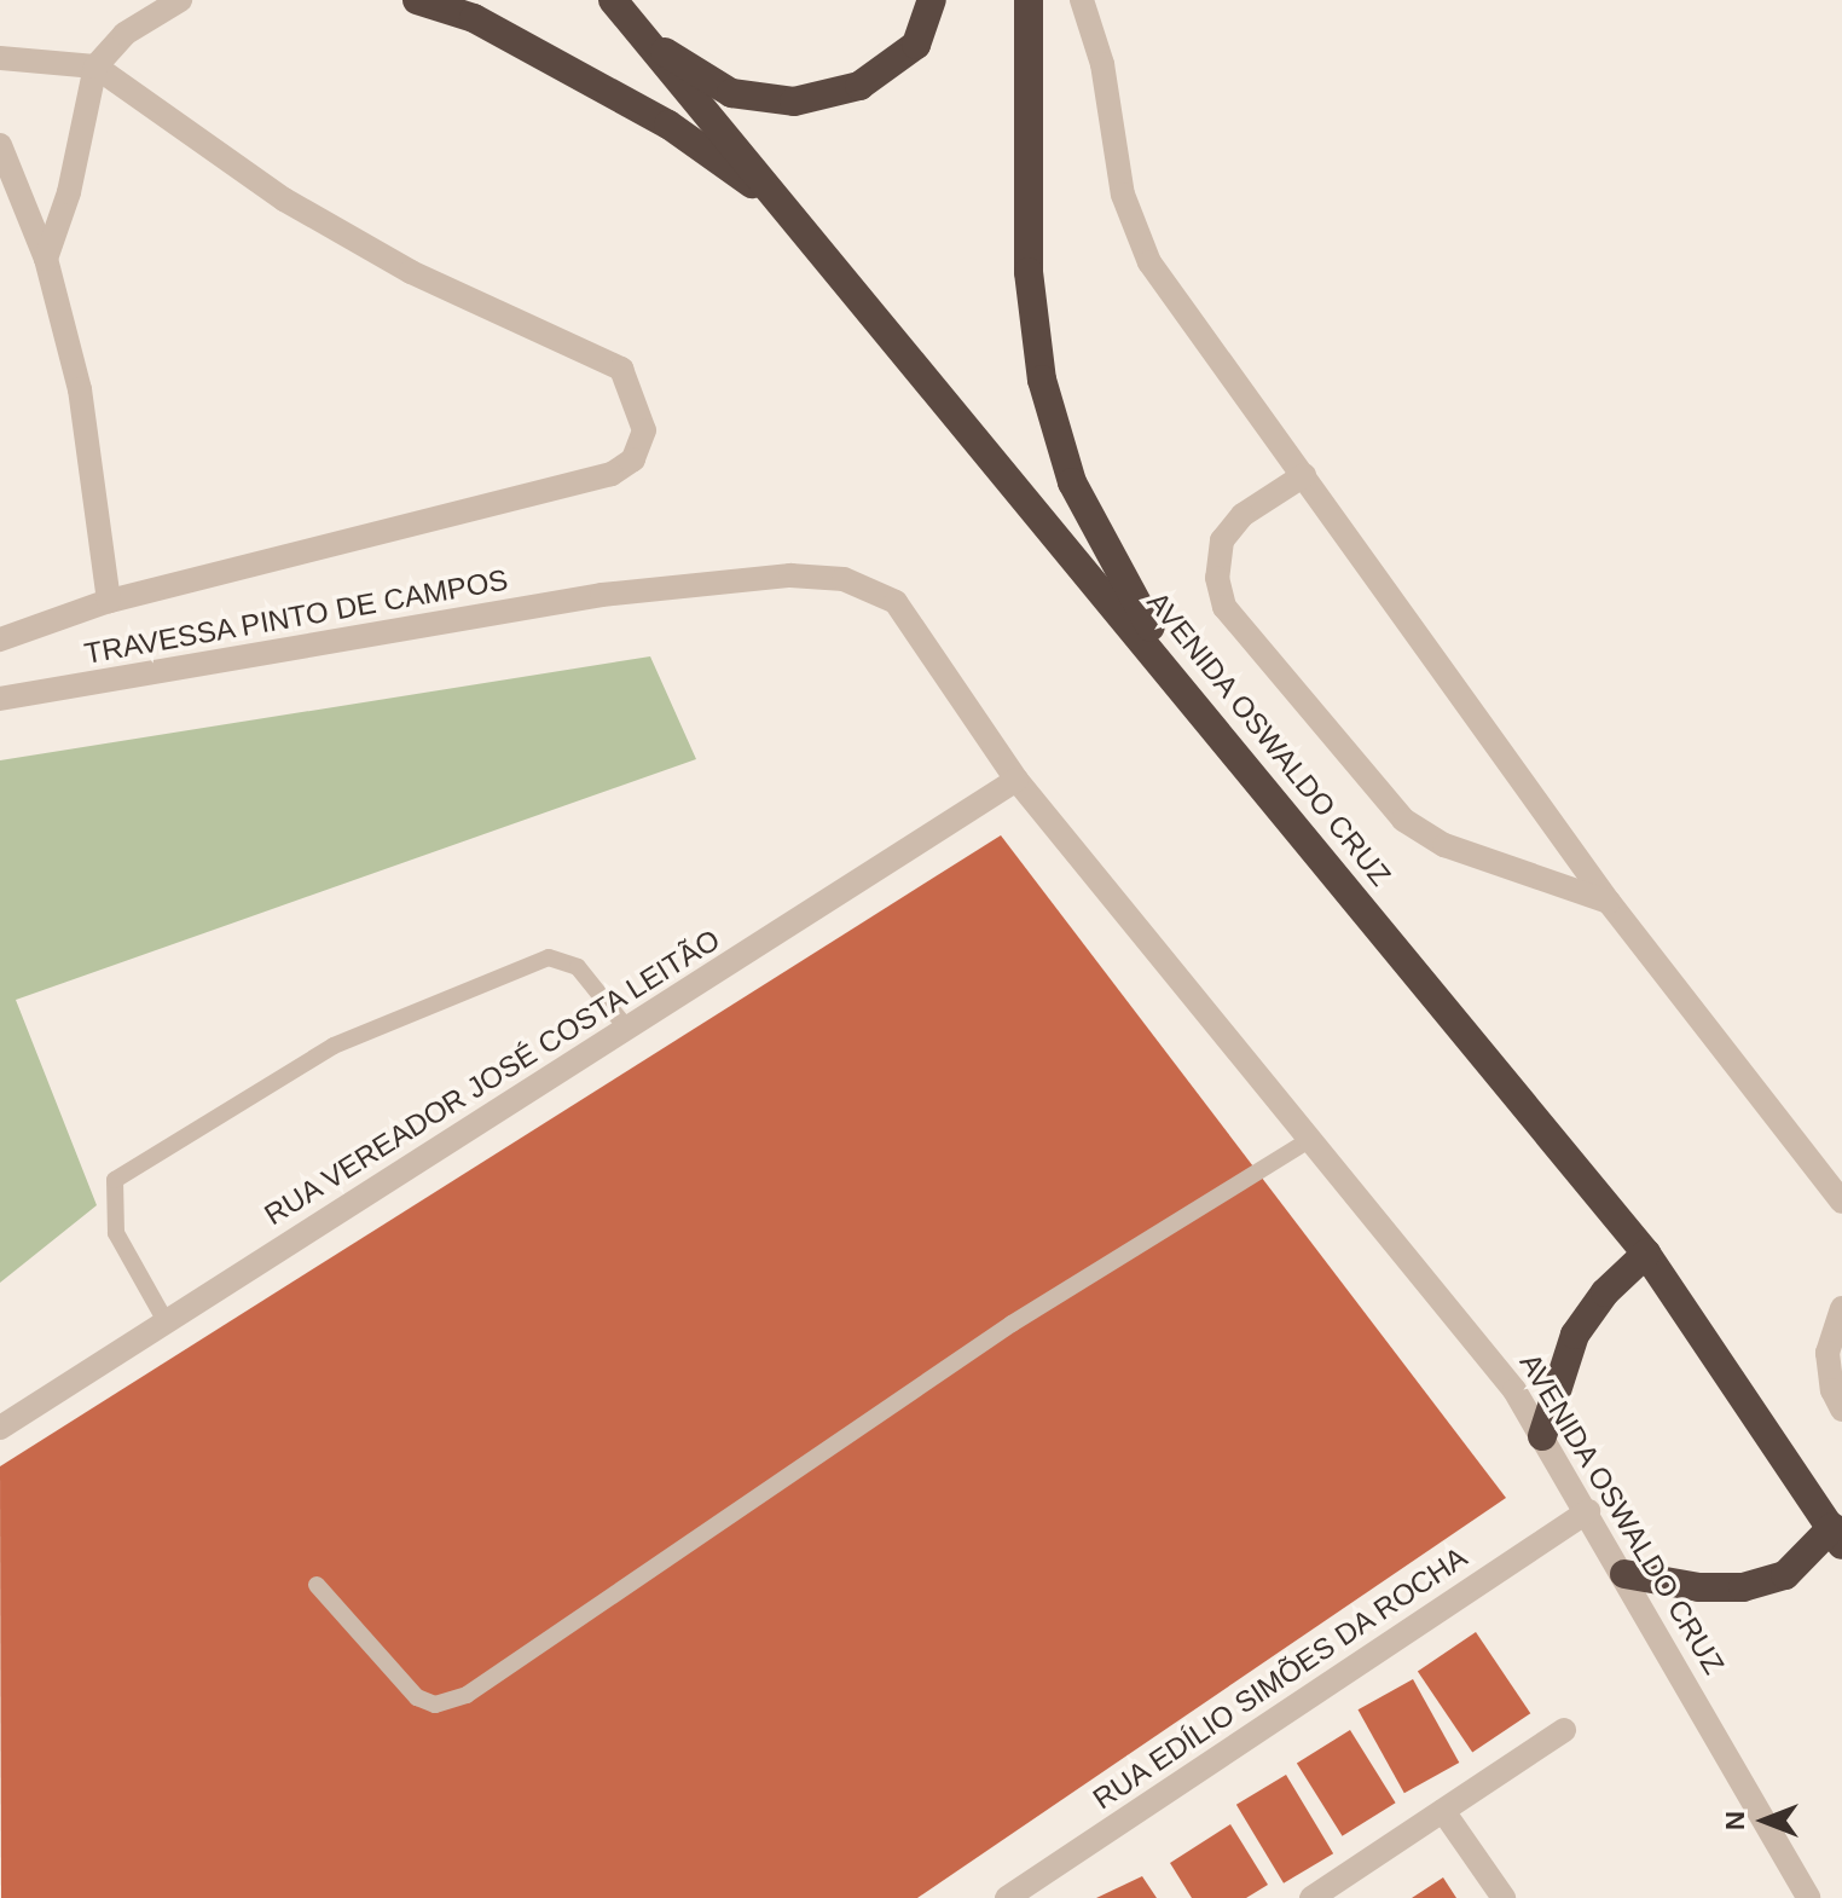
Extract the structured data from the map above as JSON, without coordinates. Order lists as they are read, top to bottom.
{
  "streets": {
    "highway": ["AVENIDA OSWALDO CRUZ"],
    "street": ["TRAVESSA PINTO DE CAMPOS", "RUA VEREADOR JOSÉ COSTA LEITÃO", "RUA EDÍLIO SIMÕES DA ROCHA"]
  },
  "crossings": [
    ["TRAVESSA PINTO DE CAMPOS", "AVENIDA OSWALDO CRUZ"],
    ["TRAVESSA PINTO DE CAMPOS", "RUA VEREADOR JOSÉ COSTA LEITÃO"],
    ["AVENIDA OSWALDO CRUZ", "RUA VEREADOR JOSÉ COSTA LEITÃO"],
    ["AVENIDA OSWALDO CRUZ", "RUA EDÍLIO SIMÕES DA ROCHA"]
  ],
  "north": "left"
}
